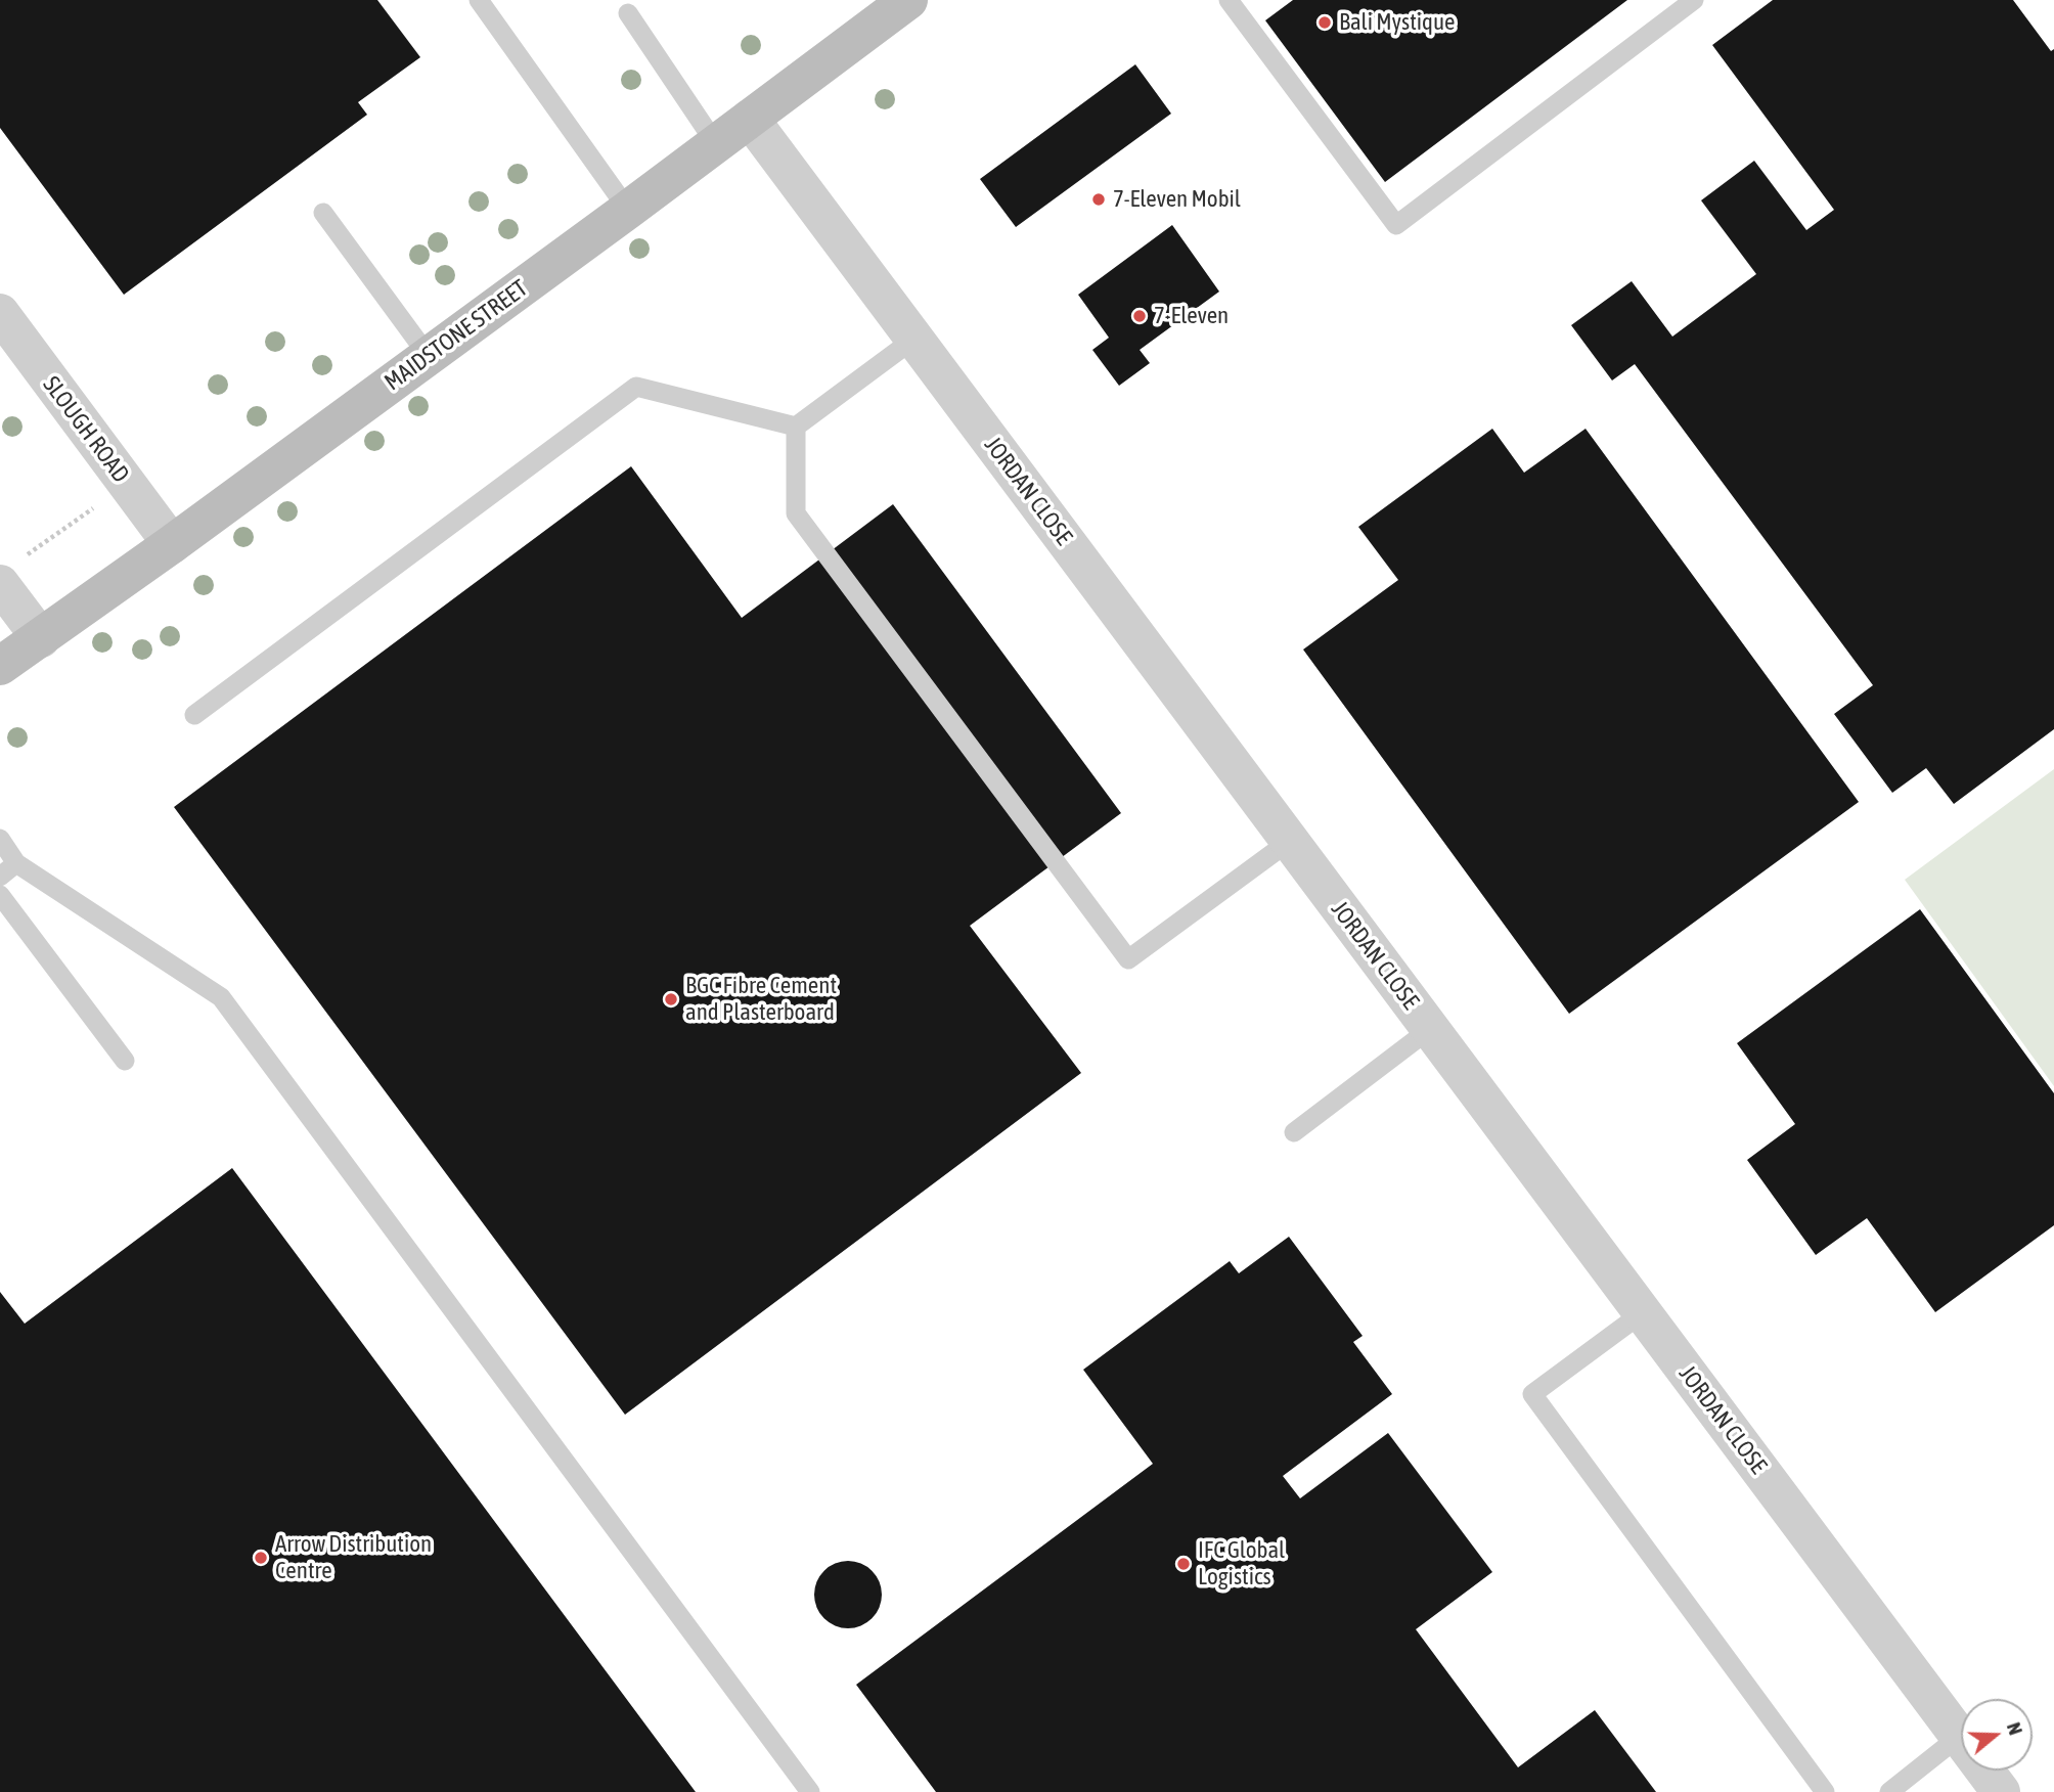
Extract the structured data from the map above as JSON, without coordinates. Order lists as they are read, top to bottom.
{
  "streets": {
    "main road": ["MAIDSTONE STREET"],
    "street": ["SLOUGH ROAD", "JORDAN CLOSE"]
  },
  "crossings": [
    ["MAIDSTONE STREET", "SLOUGH ROAD"],
    ["MAIDSTONE STREET", "JORDAN CLOSE"]
  ],
  "places": [
    "Bali Mystique",
    "7-Eleven Mobil",
    "7-Eleven",
    "BGC Fibre Cement and Plasterboard",
    "Arrow Distribution Centre",
    "IFC Global Logistics"
  ],
  "north": "right"
}
